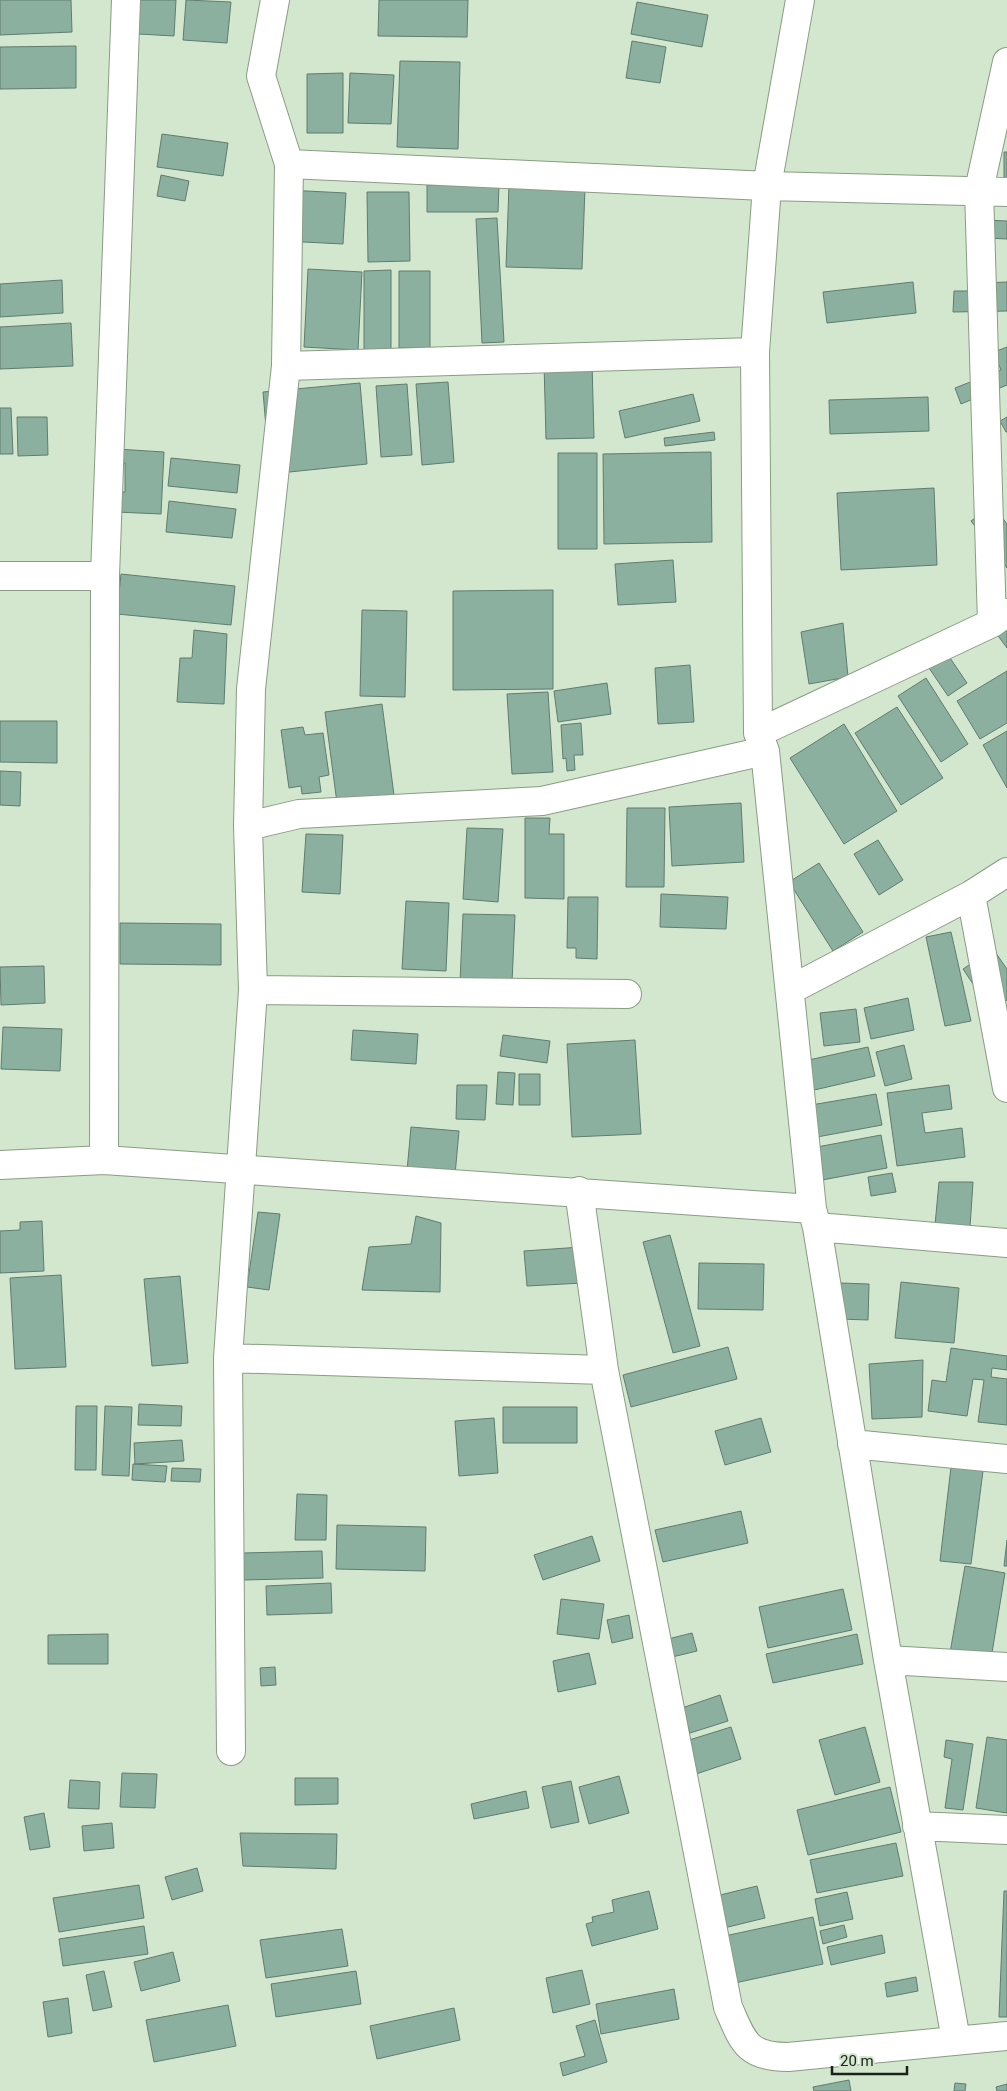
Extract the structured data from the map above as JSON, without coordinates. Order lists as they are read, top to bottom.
{
  "scale_bar": "20 m"
}
